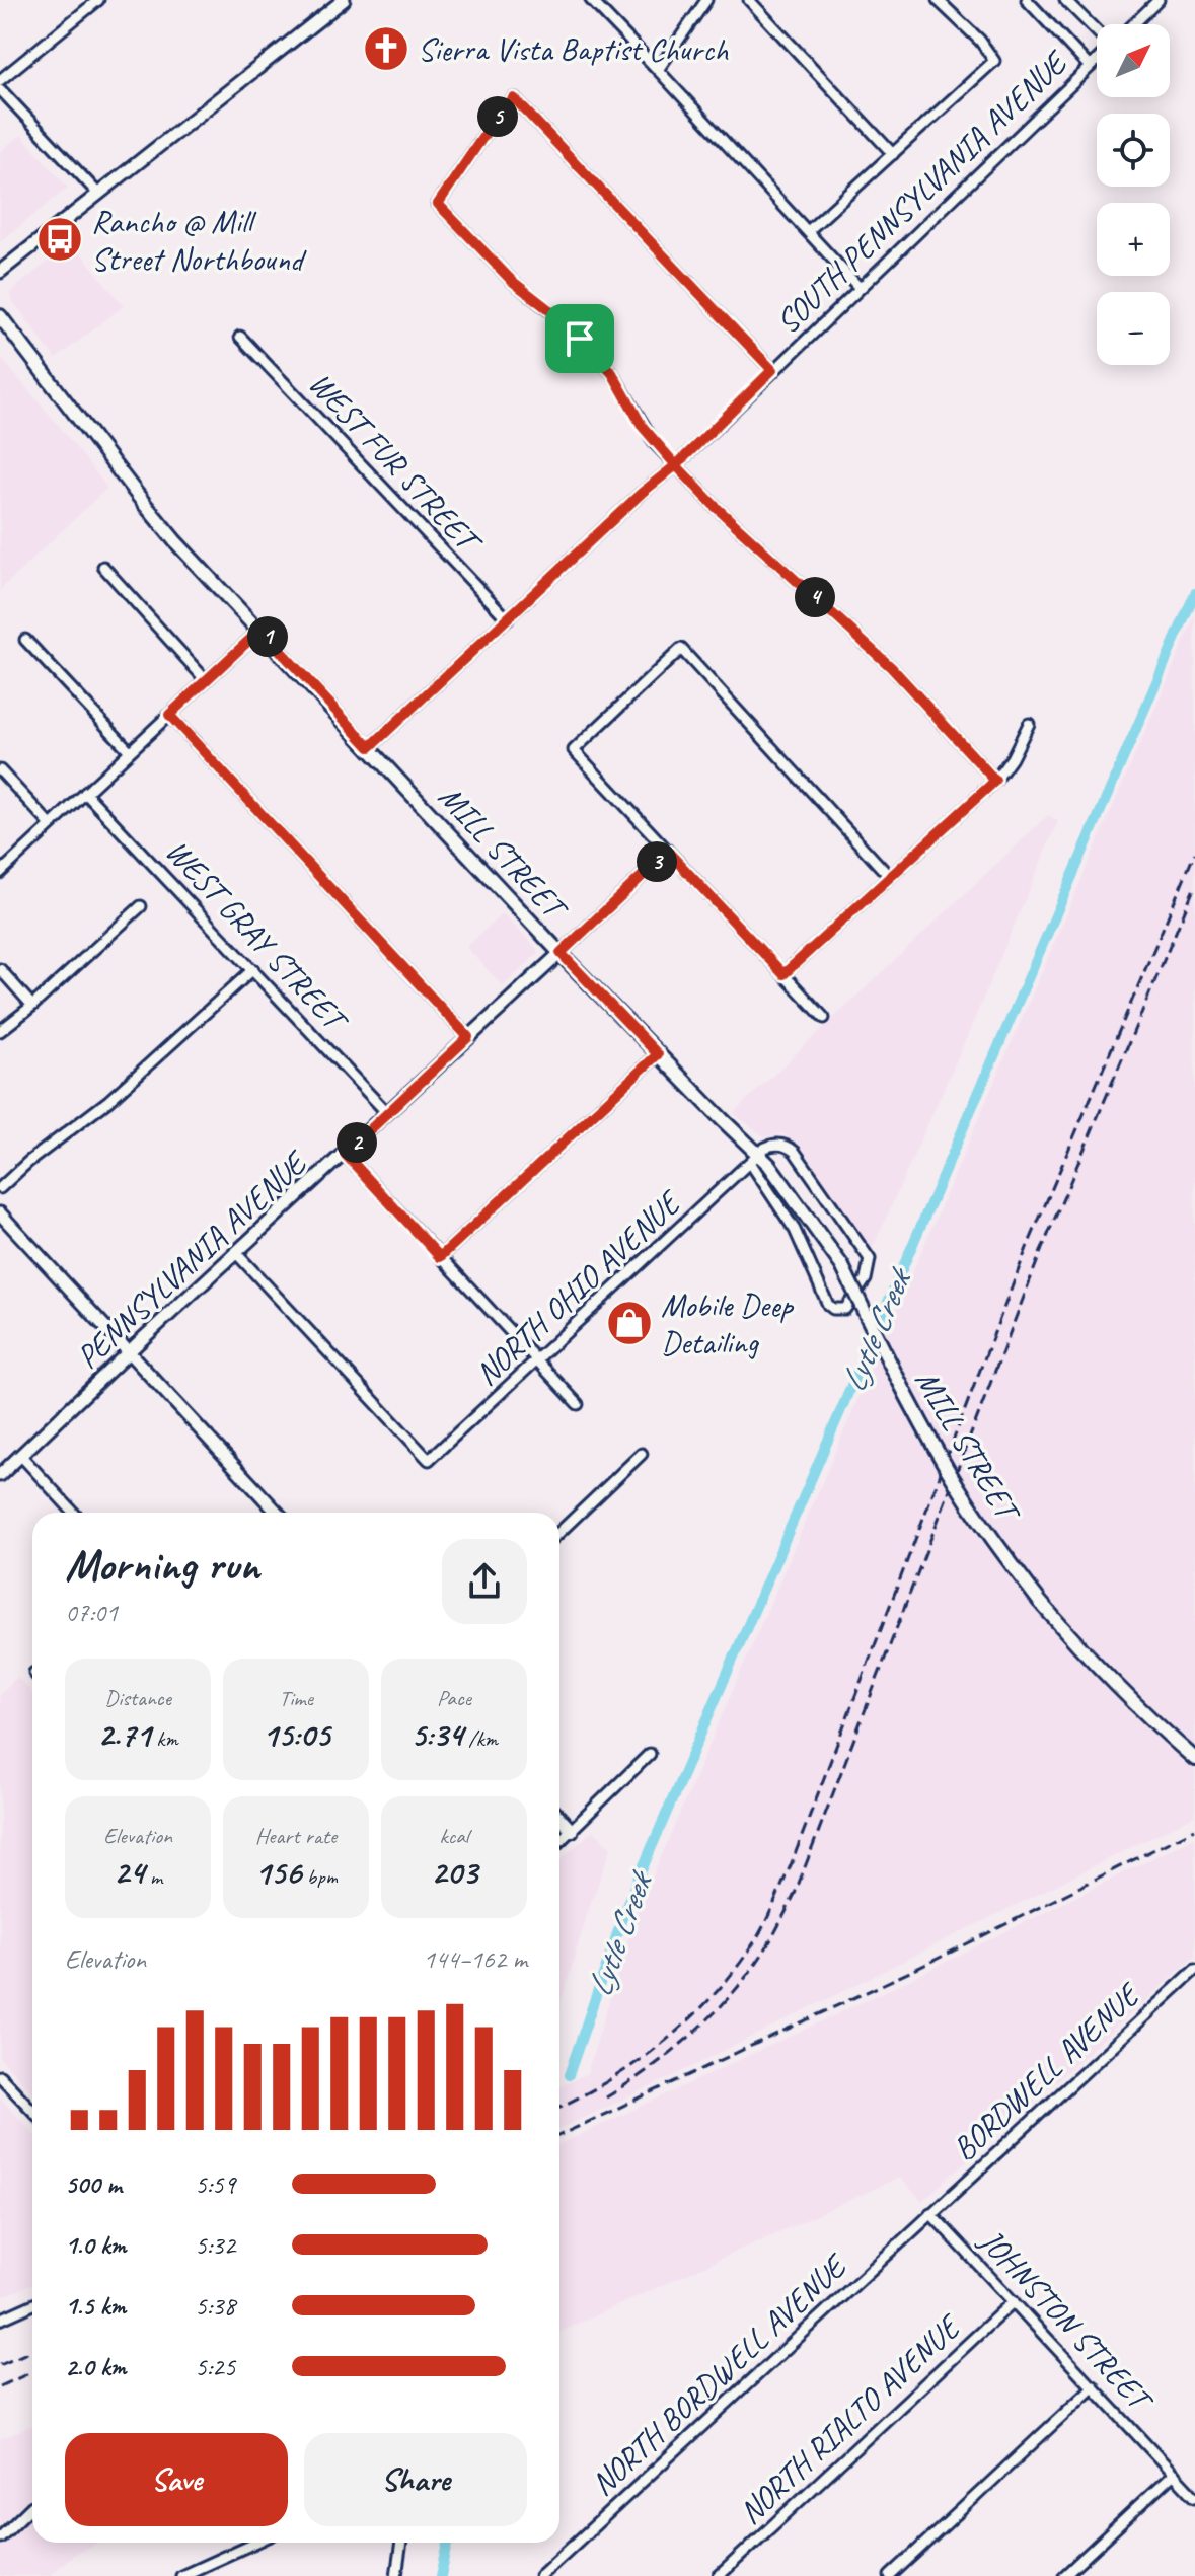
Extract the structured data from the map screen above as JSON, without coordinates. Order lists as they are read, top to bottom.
{
  "streets": {
    "main road": ["MILL STREET"],
    "street": [
      "SOUTH PENNSYLVANIA AVENUE",
      "WEST FUR STREET",
      "WEST GRAY STREET",
      "PENNSYLVANIA AVENUE",
      "NORTH OHIO AVENUE",
      "BORDWELL AVENUE",
      "JOHNSTON STREET",
      "NORTH BORDWELL AVENUE",
      "NORTH RIALTO AVENUE"
    ]
  },
  "crossings": [
    ["SOUTH PENNSYLVANIA AVENUE", "WEST FUR STREET"],
    ["SOUTH PENNSYLVANIA AVENUE", "MILL STREET"],
    ["MILL STREET", "PENNSYLVANIA AVENUE"],
    ["MILL STREET", "NORTH OHIO AVENUE"],
    ["WEST GRAY STREET", "PENNSYLVANIA AVENUE"],
    ["PENNSYLVANIA AVENUE", "NORTH OHIO AVENUE"],
    ["BORDWELL AVENUE", "JOHNSTON STREET"],
    ["BORDWELL AVENUE", "NORTH BORDWELL AVENUE"],
    ["JOHNSTON STREET", "NORTH BORDWELL AVENUE"],
    ["JOHNSTON STREET", "NORTH RIALTO AVENUE"]
  ],
  "water": ["Lytle Creek"],
  "places": {
    "church": ["Sierra Vista Baptist Church"],
    "bus stop": ["Rancho @ Mill Street Northbound"],
    "shop": ["Mobile Deep Detailing"]
  },
  "north": "top right",
  "page": {
    "map_buttons": ["+", "−"],
    "pins": [
      "5",
      "4",
      "1",
      "3",
      "2"
    ],
    "heading": ["Morning run", "07:01"],
    "stats": [
      ["Distance", "2.71 km"],
      ["Time", "15:05"],
      ["Pace", "5:34 /km"],
      ["Elevation", "24 m"],
      ["Heart rate", "156 bpm"],
      ["kcal", "203"]
    ],
    "chart": ["Elevation", "144–162 m"],
    "list": [
      {
        "name": "500 m",
        "note": "5:59"
      },
      {
        "name": "1.0 km",
        "note": "5:32"
      },
      {
        "name": "1.5 km",
        "note": "5:38"
      },
      {
        "name": "2.0 km",
        "note": "5:25"
      }
    ],
    "buttons": ["Save", "Share"]
  }
}
